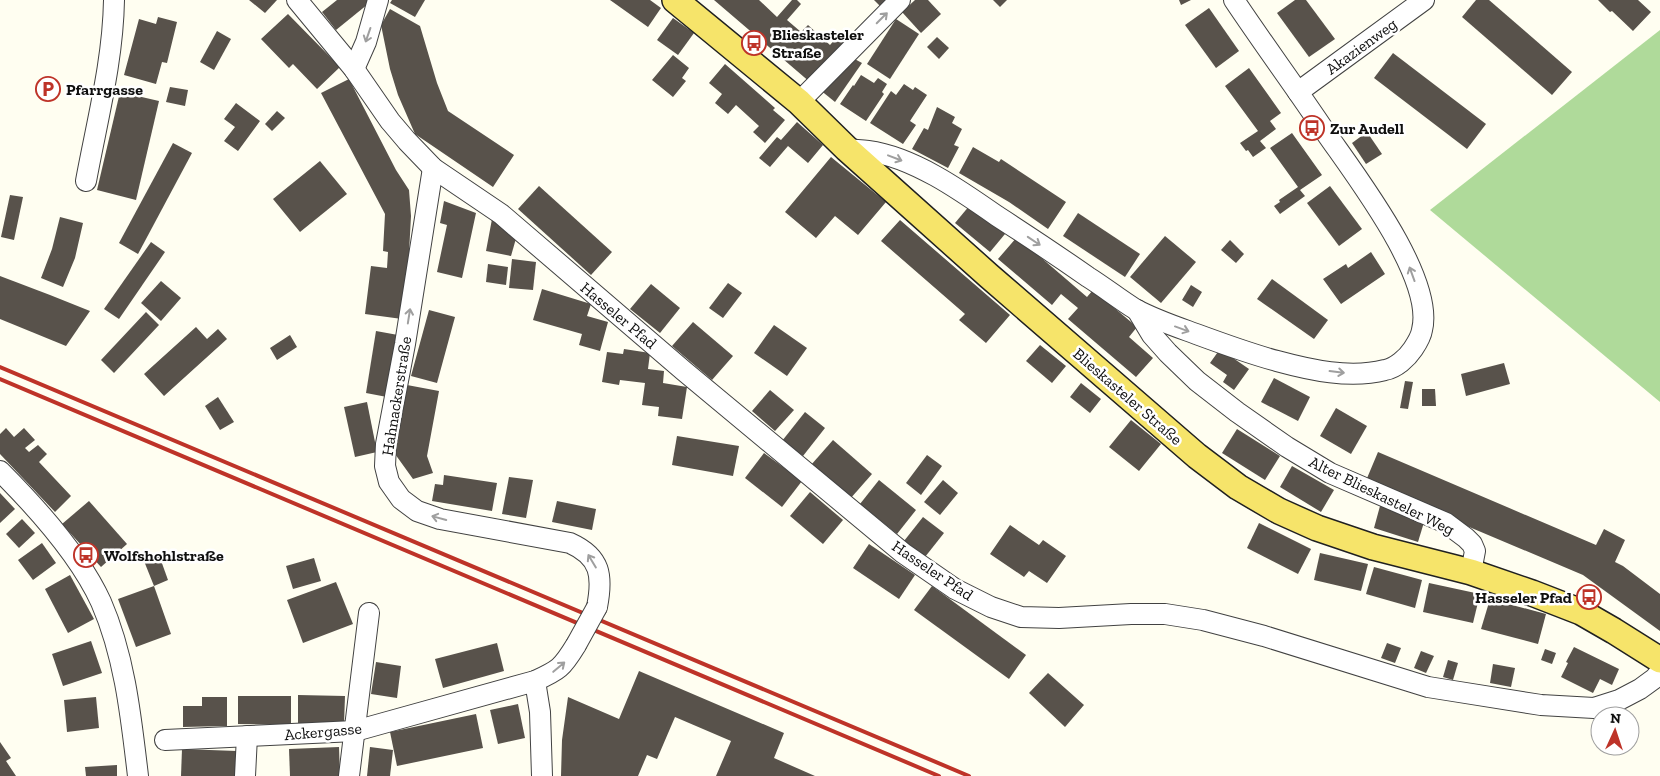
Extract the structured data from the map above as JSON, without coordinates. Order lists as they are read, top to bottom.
{
  "streets": {
    "main road": ["Blieskasteler Straße"],
    "street": [
      "Akazienweg",
      "Hasseler Pfad",
      "Hahnackerstraße",
      "Alter Blieskasteler Weg",
      "Ackergasse"
    ]
  },
  "crossings": [
    ["Hasseler Pfad", "Hahnackerstraße"],
    ["Hahnackerstraße", "Ackergasse"],
    ["Blieskasteler Straße", "Alter Blieskasteler Weg"]
  ],
  "places": {
    "bus stop": [
      "Blieskasteler Straße",
      "Zur Audell",
      "Wolfshohlstraße",
      "Hasseler Pfad"
    ],
    "parking": ["Pfarrgasse"]
  },
  "north": "top"
}
